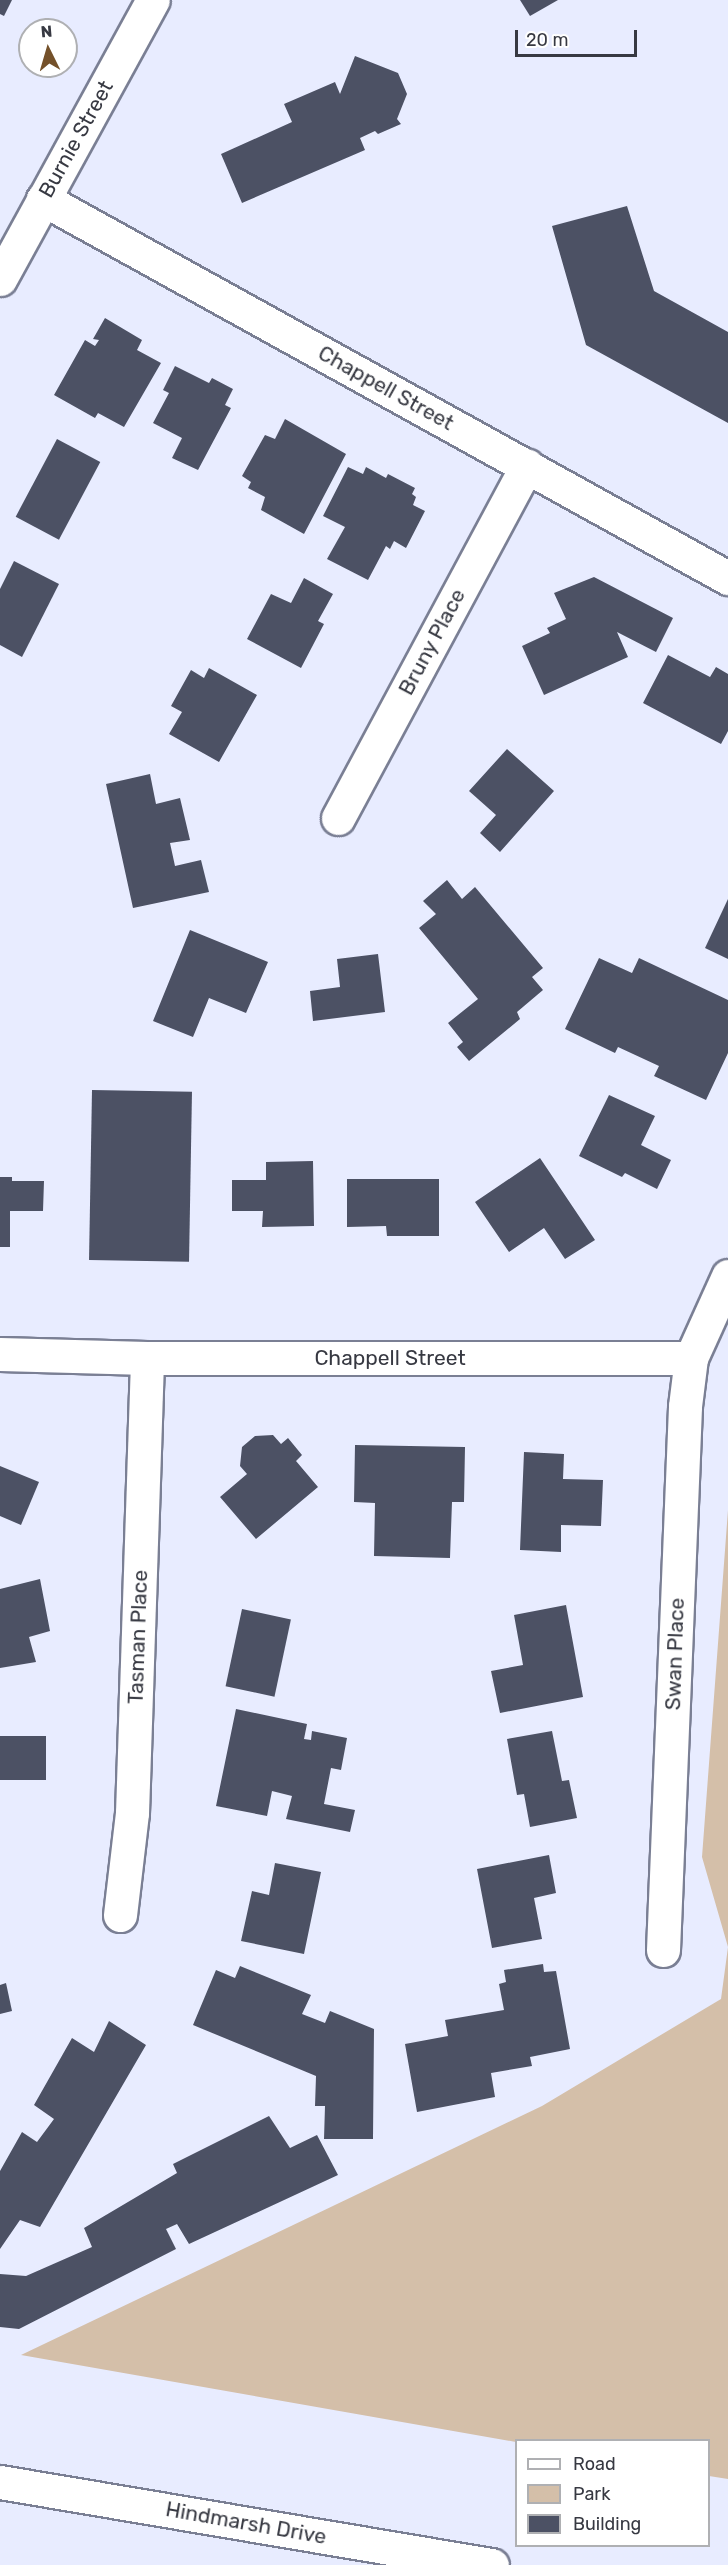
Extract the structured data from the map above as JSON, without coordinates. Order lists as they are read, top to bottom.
{
  "streets": {
    "street": [
      "Burnie Street",
      "Chappell Street",
      "Bruny Place",
      "Tasman Place",
      "Swan Place",
      "Hindmarsh Drive"
    ]
  },
  "crossings": [
    ["Burnie Street", "Chappell Street"],
    ["Chappell Street", "Bruny Place"],
    ["Chappell Street", "Tasman Place"],
    ["Chappell Street", "Swan Place"]
  ],
  "legend": ["Road", "Park", "Building"],
  "scale_bar": "20 m",
  "north": "top"
}
